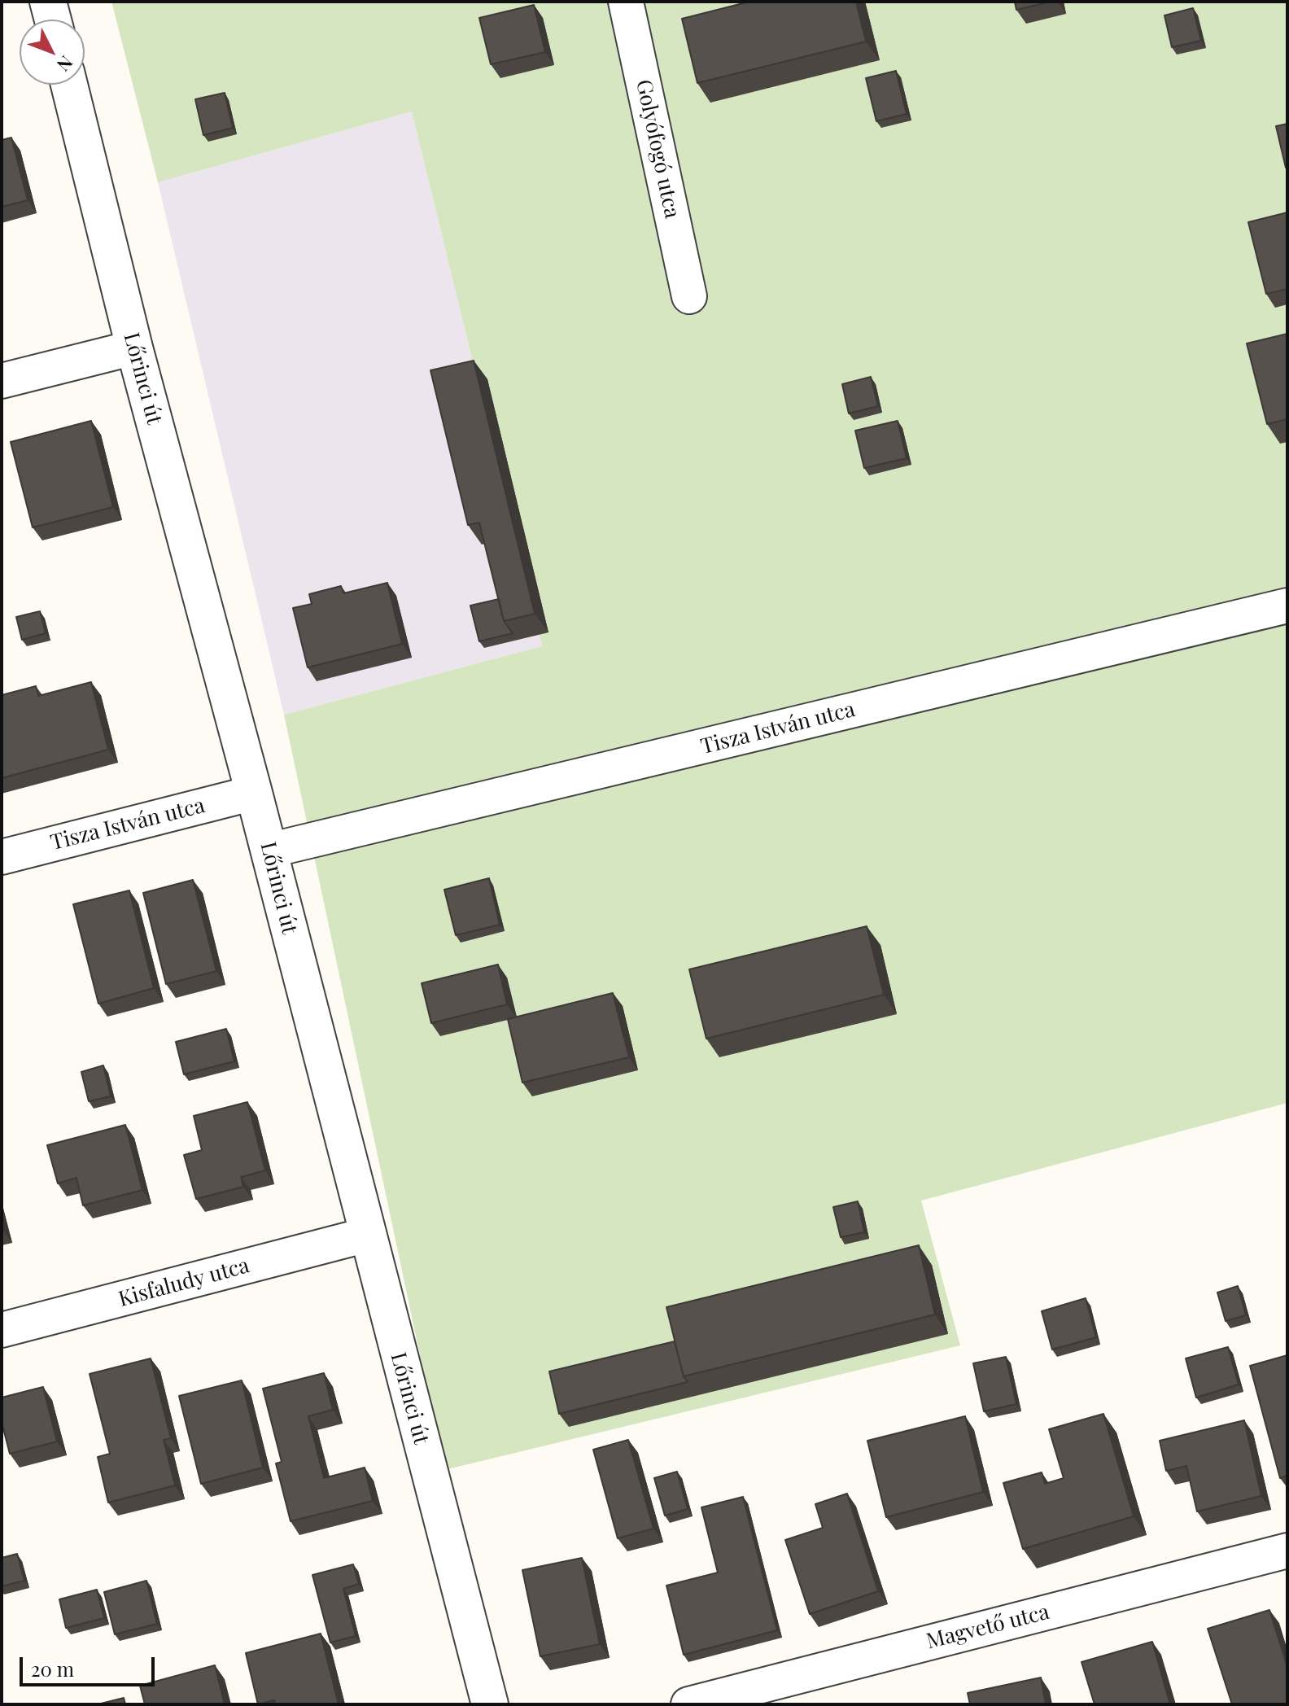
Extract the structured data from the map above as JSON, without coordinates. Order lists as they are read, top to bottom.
{
  "streets": {
    "street": [
      "Golyófogó utca",
      "Lőrinci út",
      "Tisza István utca",
      "Kisfaludy utca",
      "Magvető utca"
    ]
  },
  "crossings": [
    ["Lőrinci út", "Tisza István utca"],
    ["Lőrinci út", "Kisfaludy utca"]
  ],
  "scale_bar": "20 m",
  "north": "bottom right"
}
